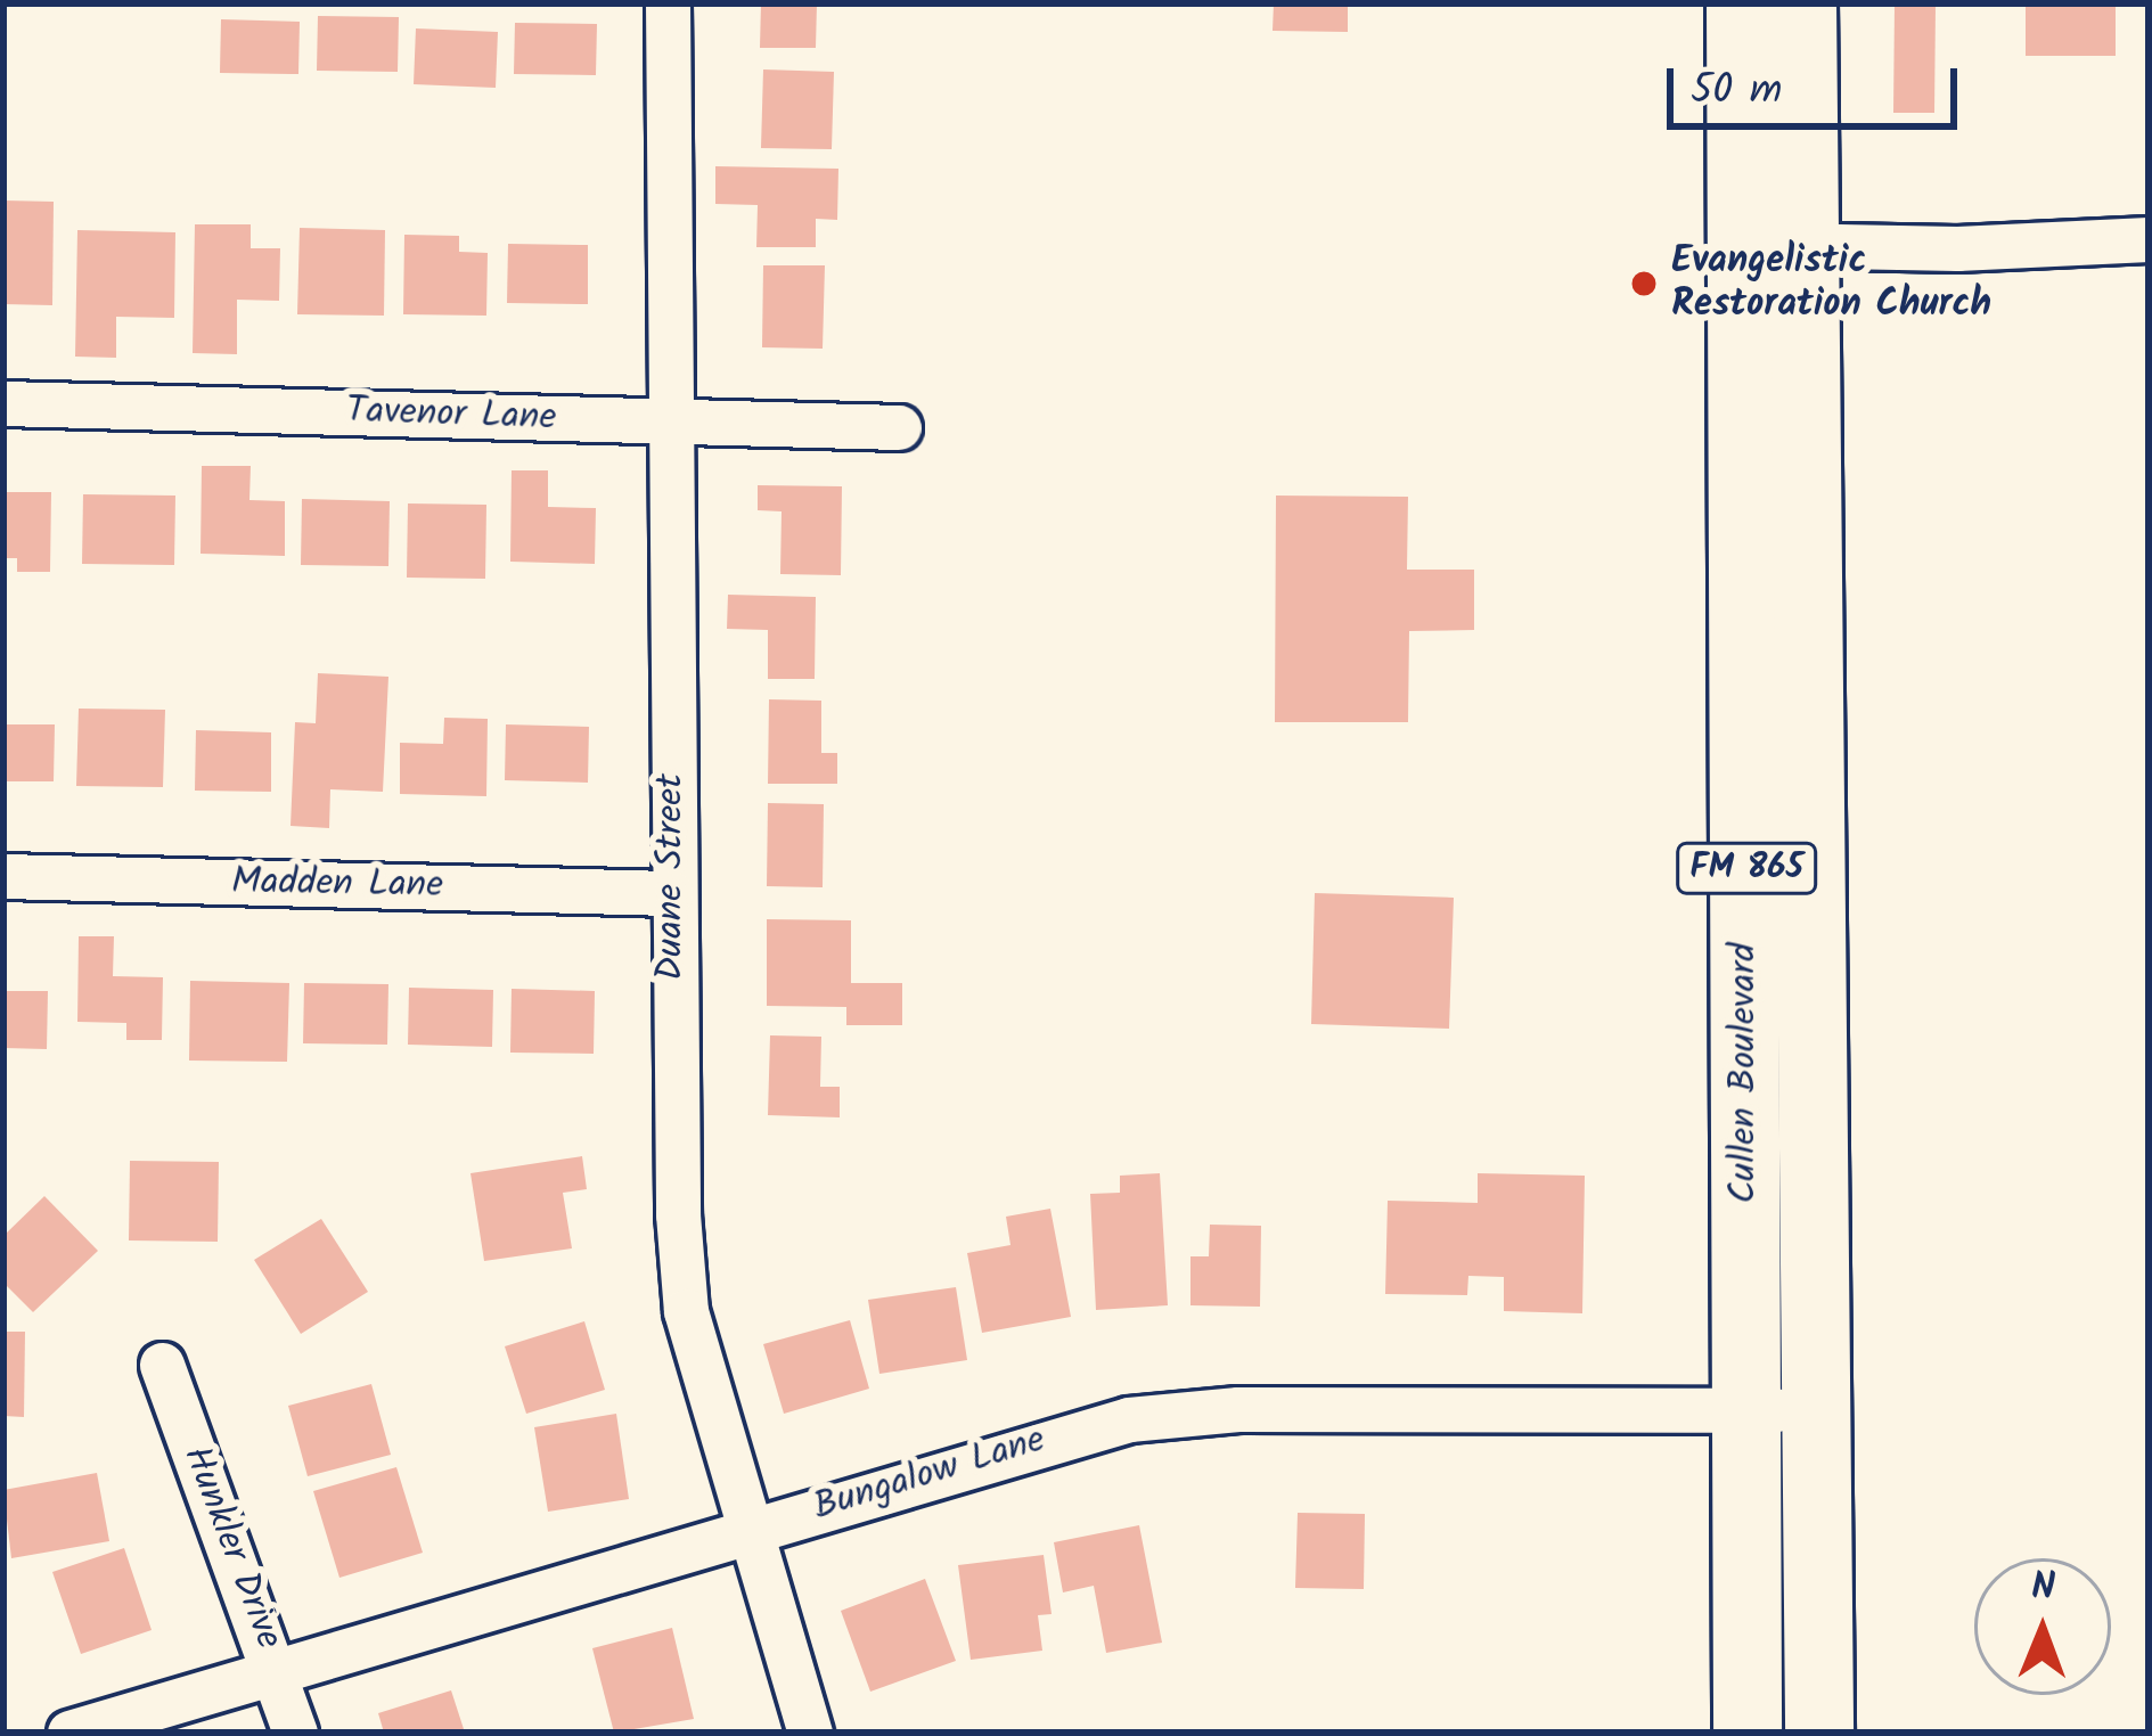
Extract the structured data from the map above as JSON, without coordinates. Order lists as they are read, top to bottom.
{
  "streets": {
    "main road": ["FM 865", "Cullen Boulevard"],
    "street": [
      "Tavenor Lane",
      "Duane Street",
      "Madden Lane",
      "Bungalow Lane",
      "Hunkler Drive"
    ]
  },
  "crossings": [
    ["Tavenor Lane", "Duane Street"],
    ["Duane Street", "Madden Lane"],
    ["Duane Street", "Bungalow Lane"],
    ["Cullen Boulevard", "Bungalow Lane"],
    ["Bungalow Lane", "Hunkler Drive"]
  ],
  "places": ["Evangelistic Restoration Church"],
  "scale_bar": "50 m",
  "north": "top"
}
